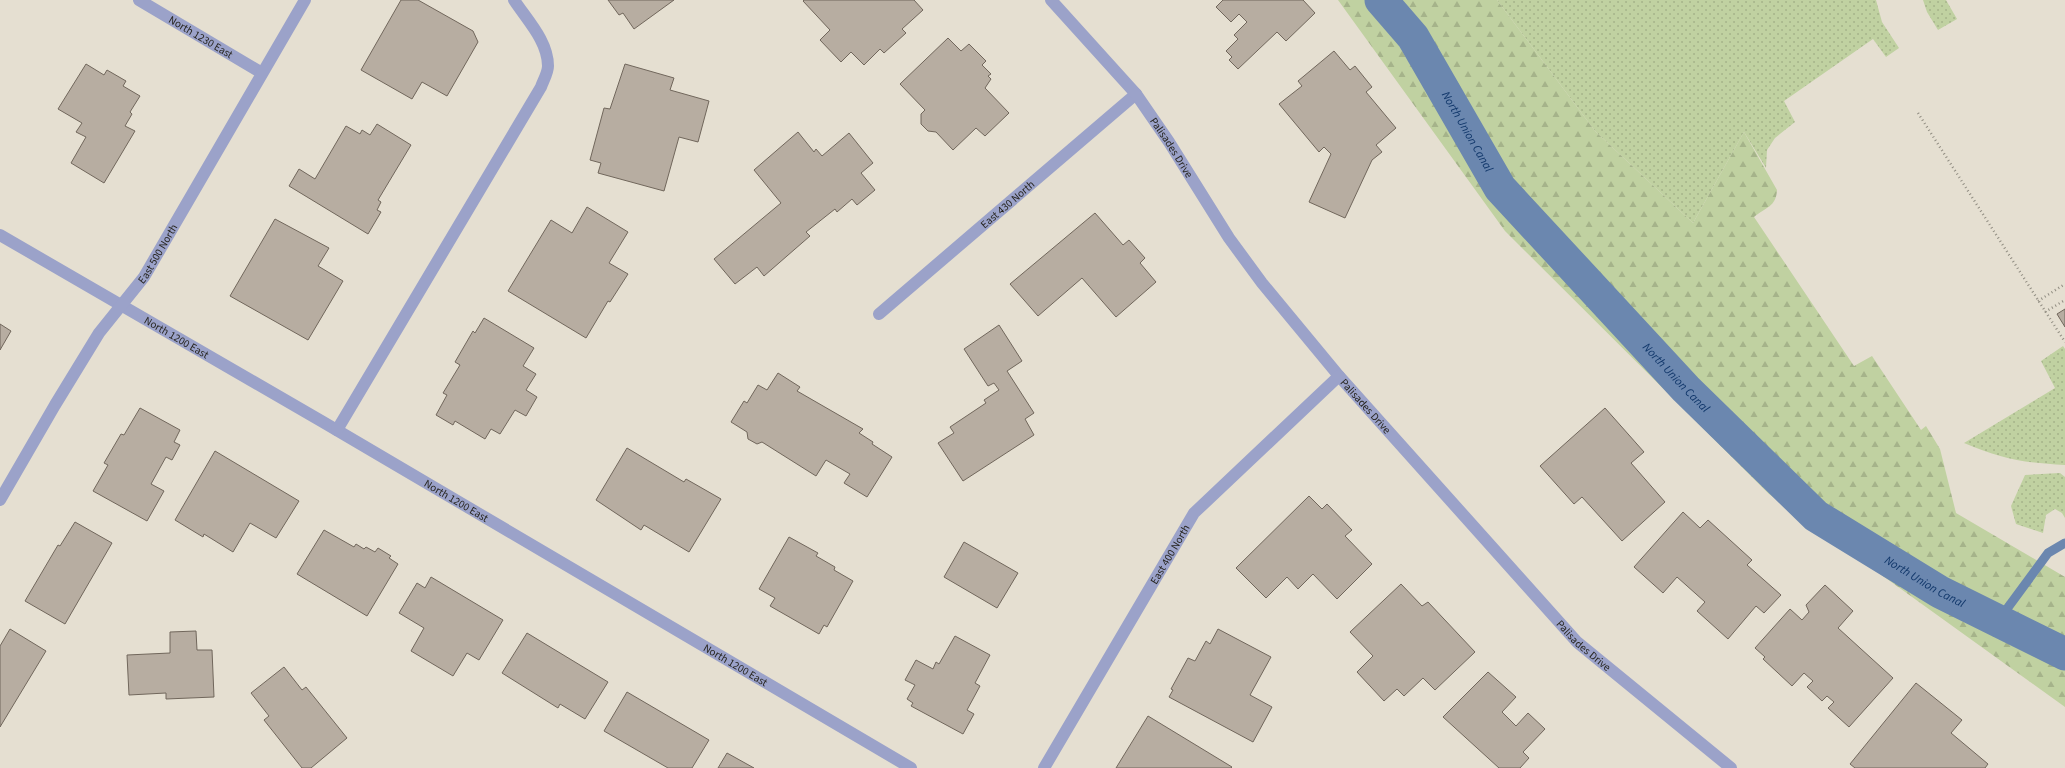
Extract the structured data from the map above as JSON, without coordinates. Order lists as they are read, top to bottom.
{
  "streets": {
    "street": [
      "North 1230 East",
      "Palisades Drive",
      "East 430 North",
      "East 500 North",
      "North 1200 East",
      "East 400 North"
    ]
  },
  "crossings": [
    ["North 1230 East", "East 500 North"],
    ["Palisades Drive", "East 430 North"],
    ["Palisades Drive", "East 400 North"],
    ["East 500 North", "North 1200 East"]
  ],
  "water": ["North Union Canal"]
}
